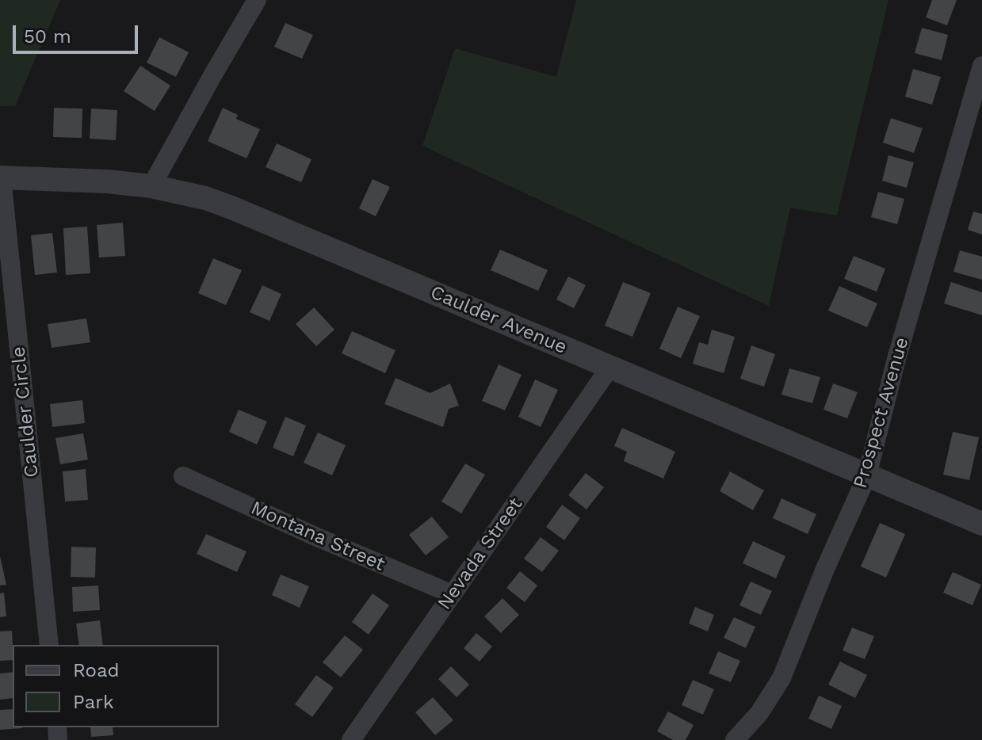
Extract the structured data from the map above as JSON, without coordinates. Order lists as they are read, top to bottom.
{
  "streets": {
    "street": [
      "Caulder Avenue",
      "Caulder Circle",
      "Prospect Avenue",
      "Montana Street",
      "Nevada Street"
    ]
  },
  "crossings": [
    ["Caulder Avenue", "Caulder Circle"],
    ["Caulder Avenue", "Prospect Avenue"],
    ["Caulder Avenue", "Nevada Street"],
    ["Montana Street", "Nevada Street"]
  ],
  "legend": ["Road", "Park"],
  "scale_bar": "50 m"
}
